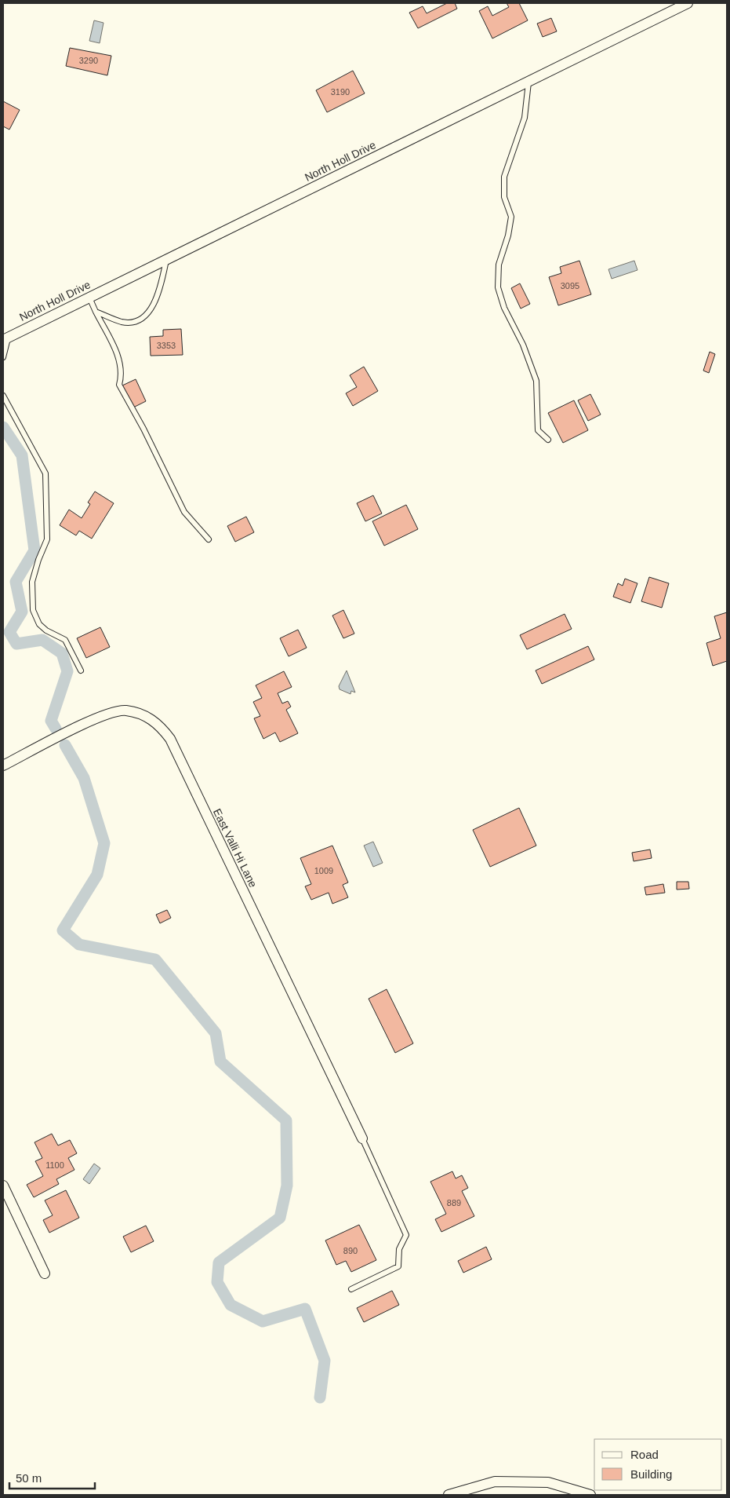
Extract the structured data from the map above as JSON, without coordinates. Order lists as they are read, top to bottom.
{
  "streets": {
    "street": ["North Holl Drive", "East Valli Hi Lane"]
  },
  "house_numbers": [
    "3290",
    "3190",
    "3095",
    "3353",
    "1009",
    "1100",
    "889",
    "890"
  ],
  "legend": ["Road", "Building"],
  "scale_bar": "50 m"
}
